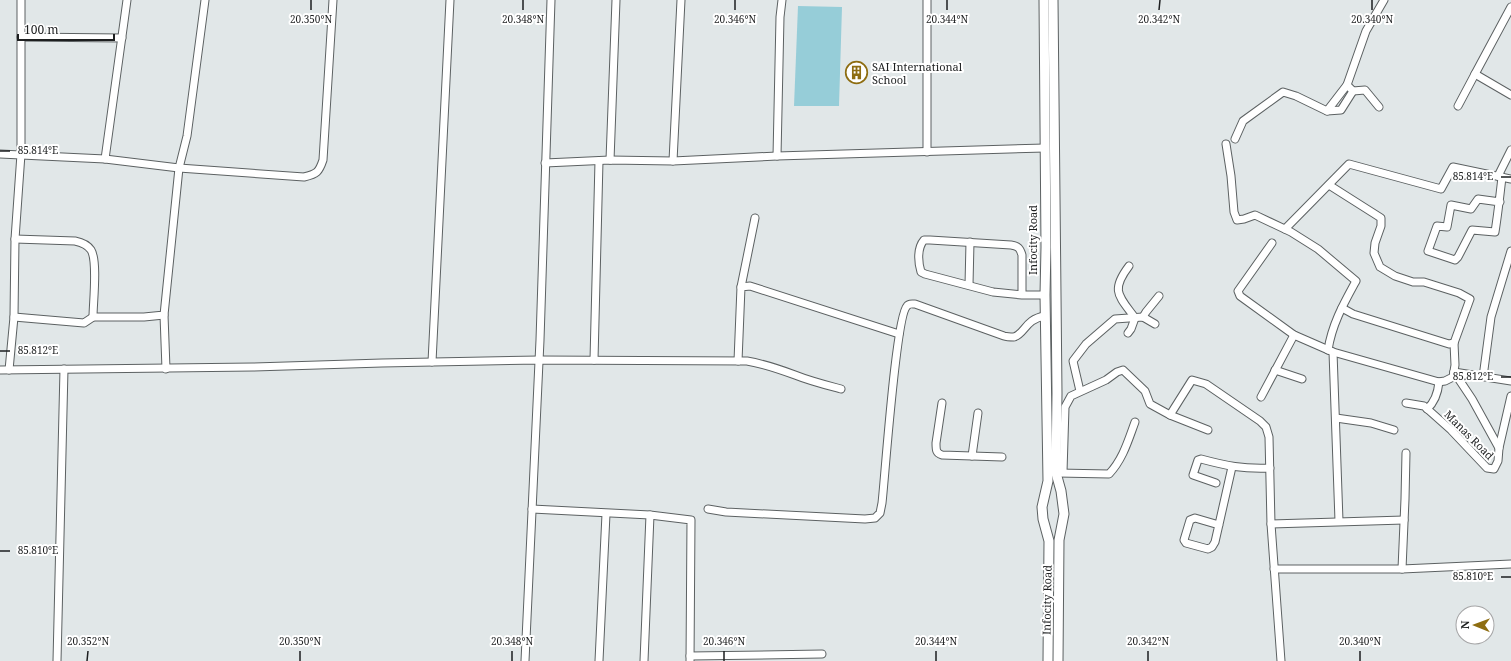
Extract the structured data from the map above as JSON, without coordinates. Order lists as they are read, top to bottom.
{
  "streets": {
    "main road": ["Infocity Road"],
    "street": ["Manas Road"]
  },
  "places": {
    "building": ["SAI International School"]
  },
  "scale_bar": "100 m",
  "north": "left",
  "coordinates": [
    "20.350°N",
    "20.348°N",
    "20.346°N",
    "20.344°N",
    "20.342°N",
    "20.340°N",
    "85.814°E",
    "85.812°E",
    "85.810°E",
    "20.352°N"
  ]
}
